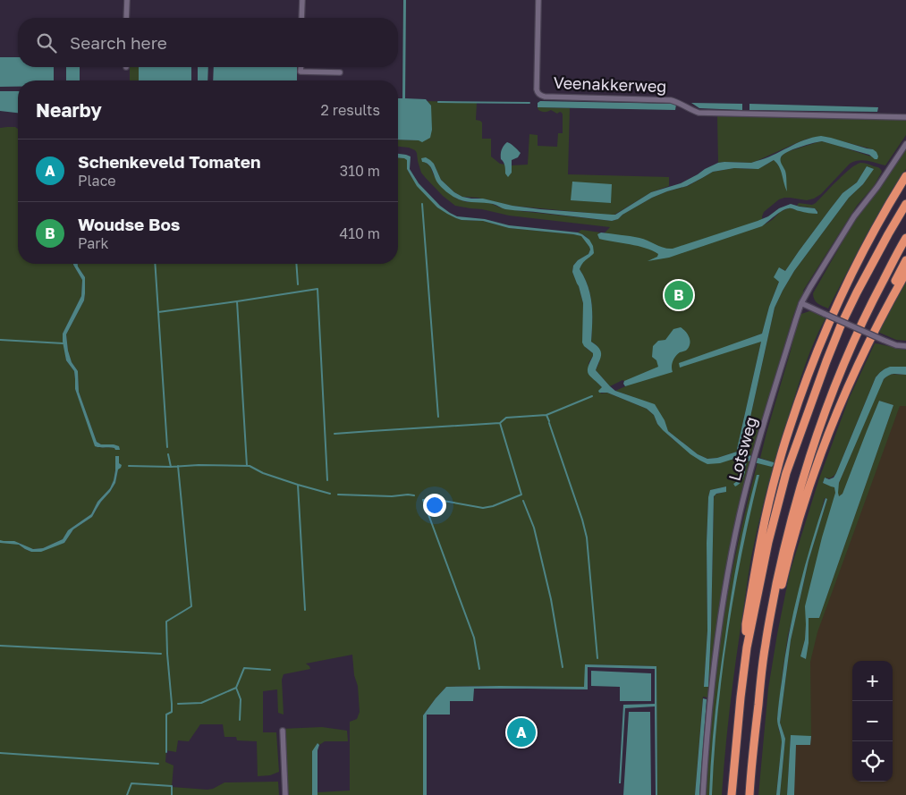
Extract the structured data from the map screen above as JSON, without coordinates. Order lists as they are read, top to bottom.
{
  "streets": {
    "street": ["Veenakkerweg", "Lotsweg"]
  },
  "page": {
    "search": "Search here",
    "heading": ["Nearby", "2 results"],
    "list": [
      {
        "mark": "A",
        "name": "Schenkeveld Tomaten",
        "note": "Place",
        "value": "310 m"
      },
      {
        "mark": "B",
        "name": "Woudse Bos",
        "note": "Park",
        "value": "410 m"
      }
    ],
    "pins": ["B", "A"],
    "map_buttons": ["+", "−"]
  }
}
